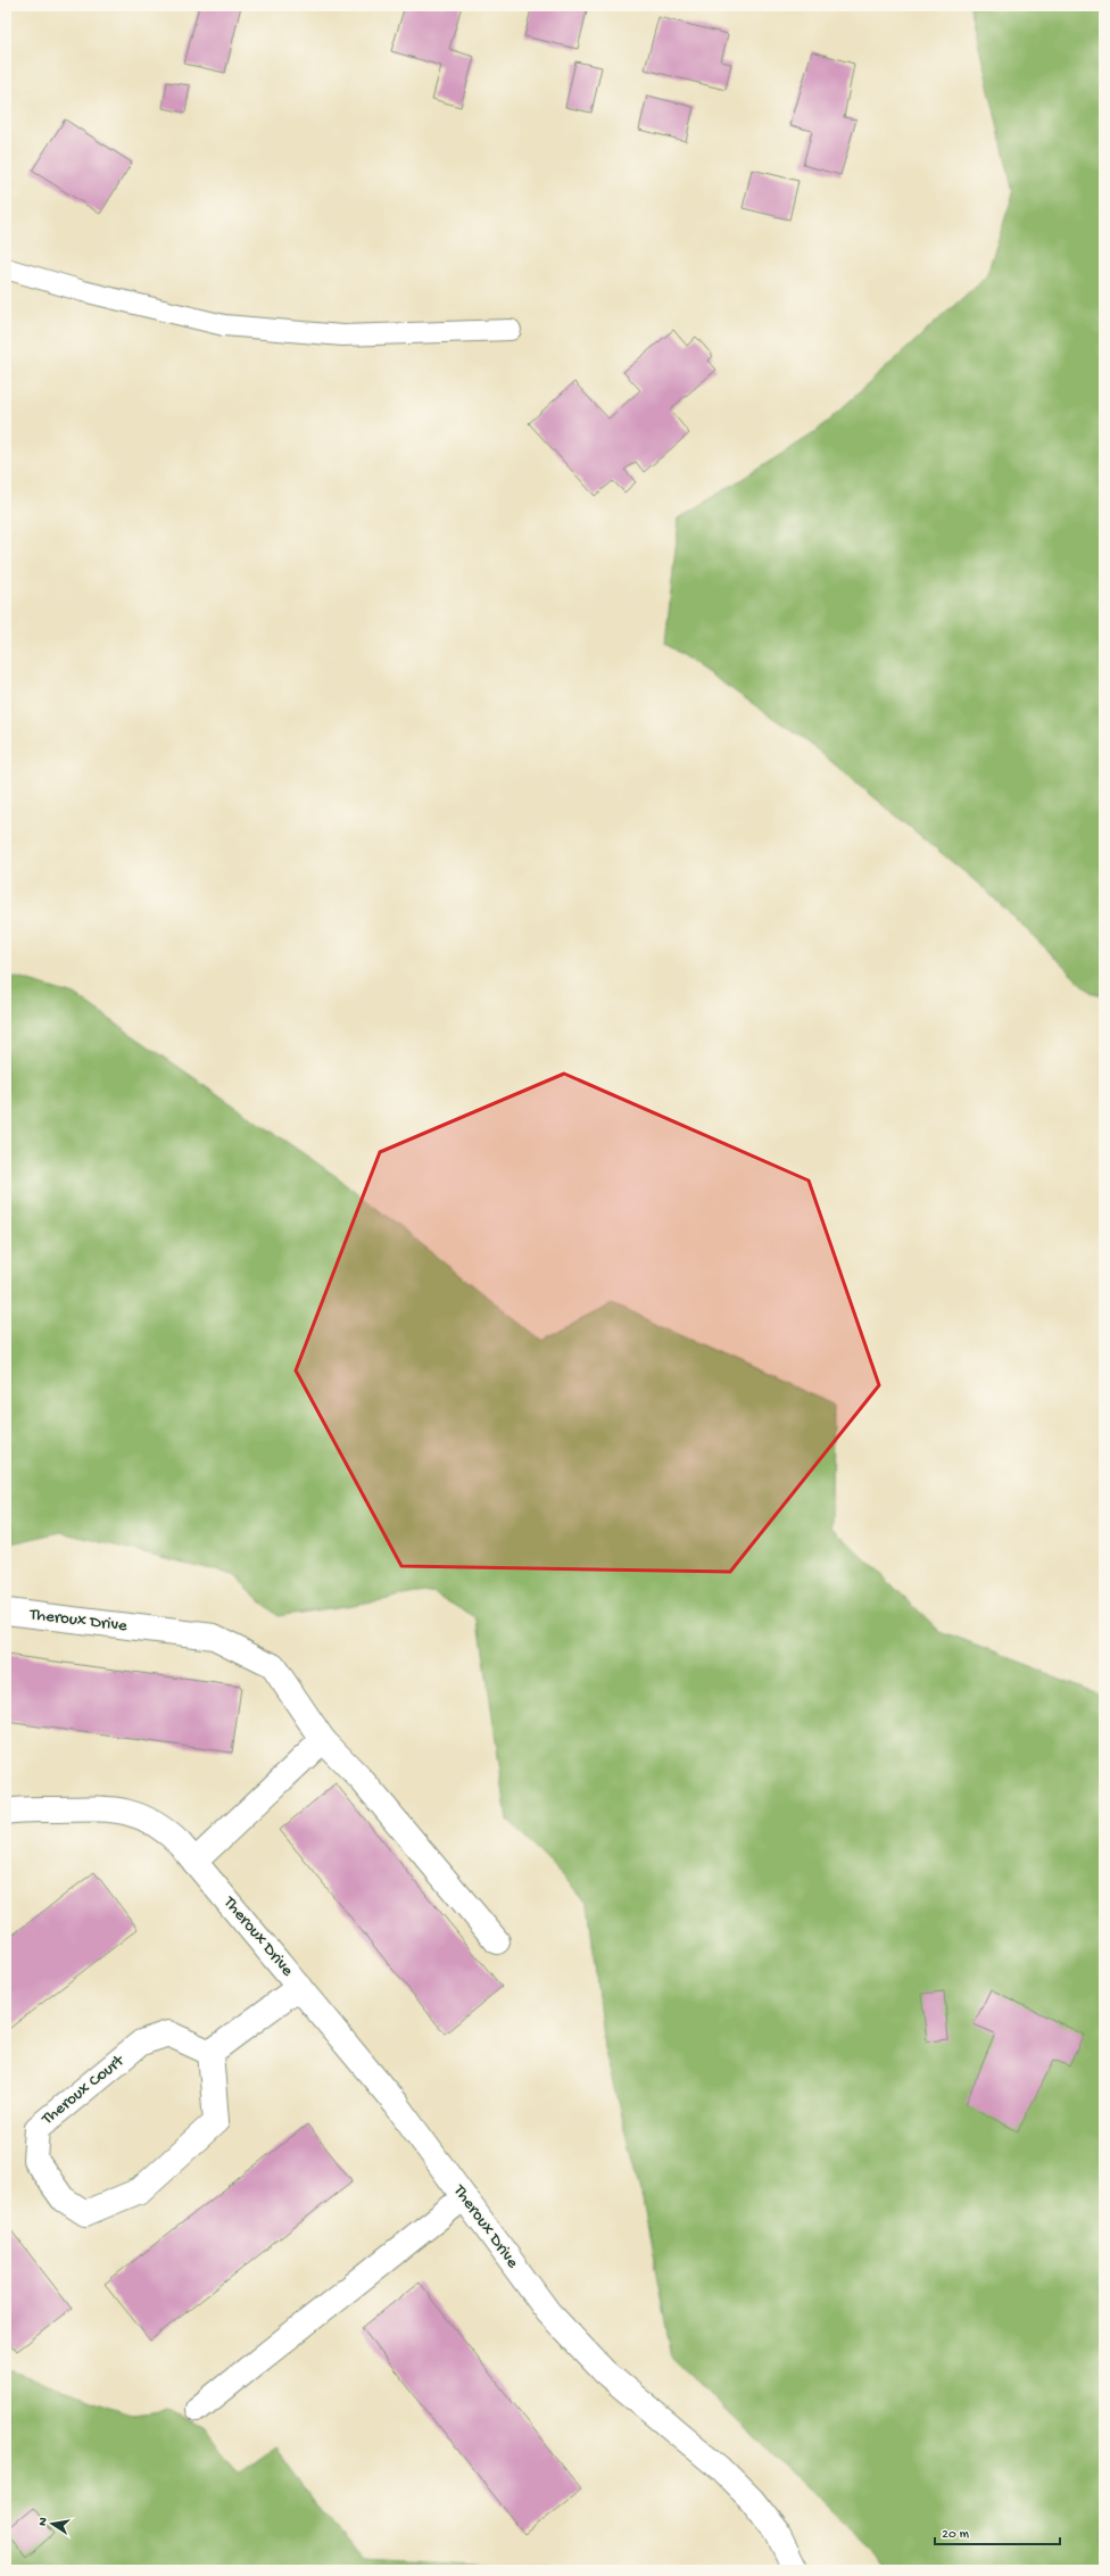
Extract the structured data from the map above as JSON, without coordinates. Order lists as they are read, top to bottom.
{
  "streets": {
    "street": ["Theroux Drive", "Theroux Court"]
  },
  "scale_bar": "20 m",
  "north": "left"
}
